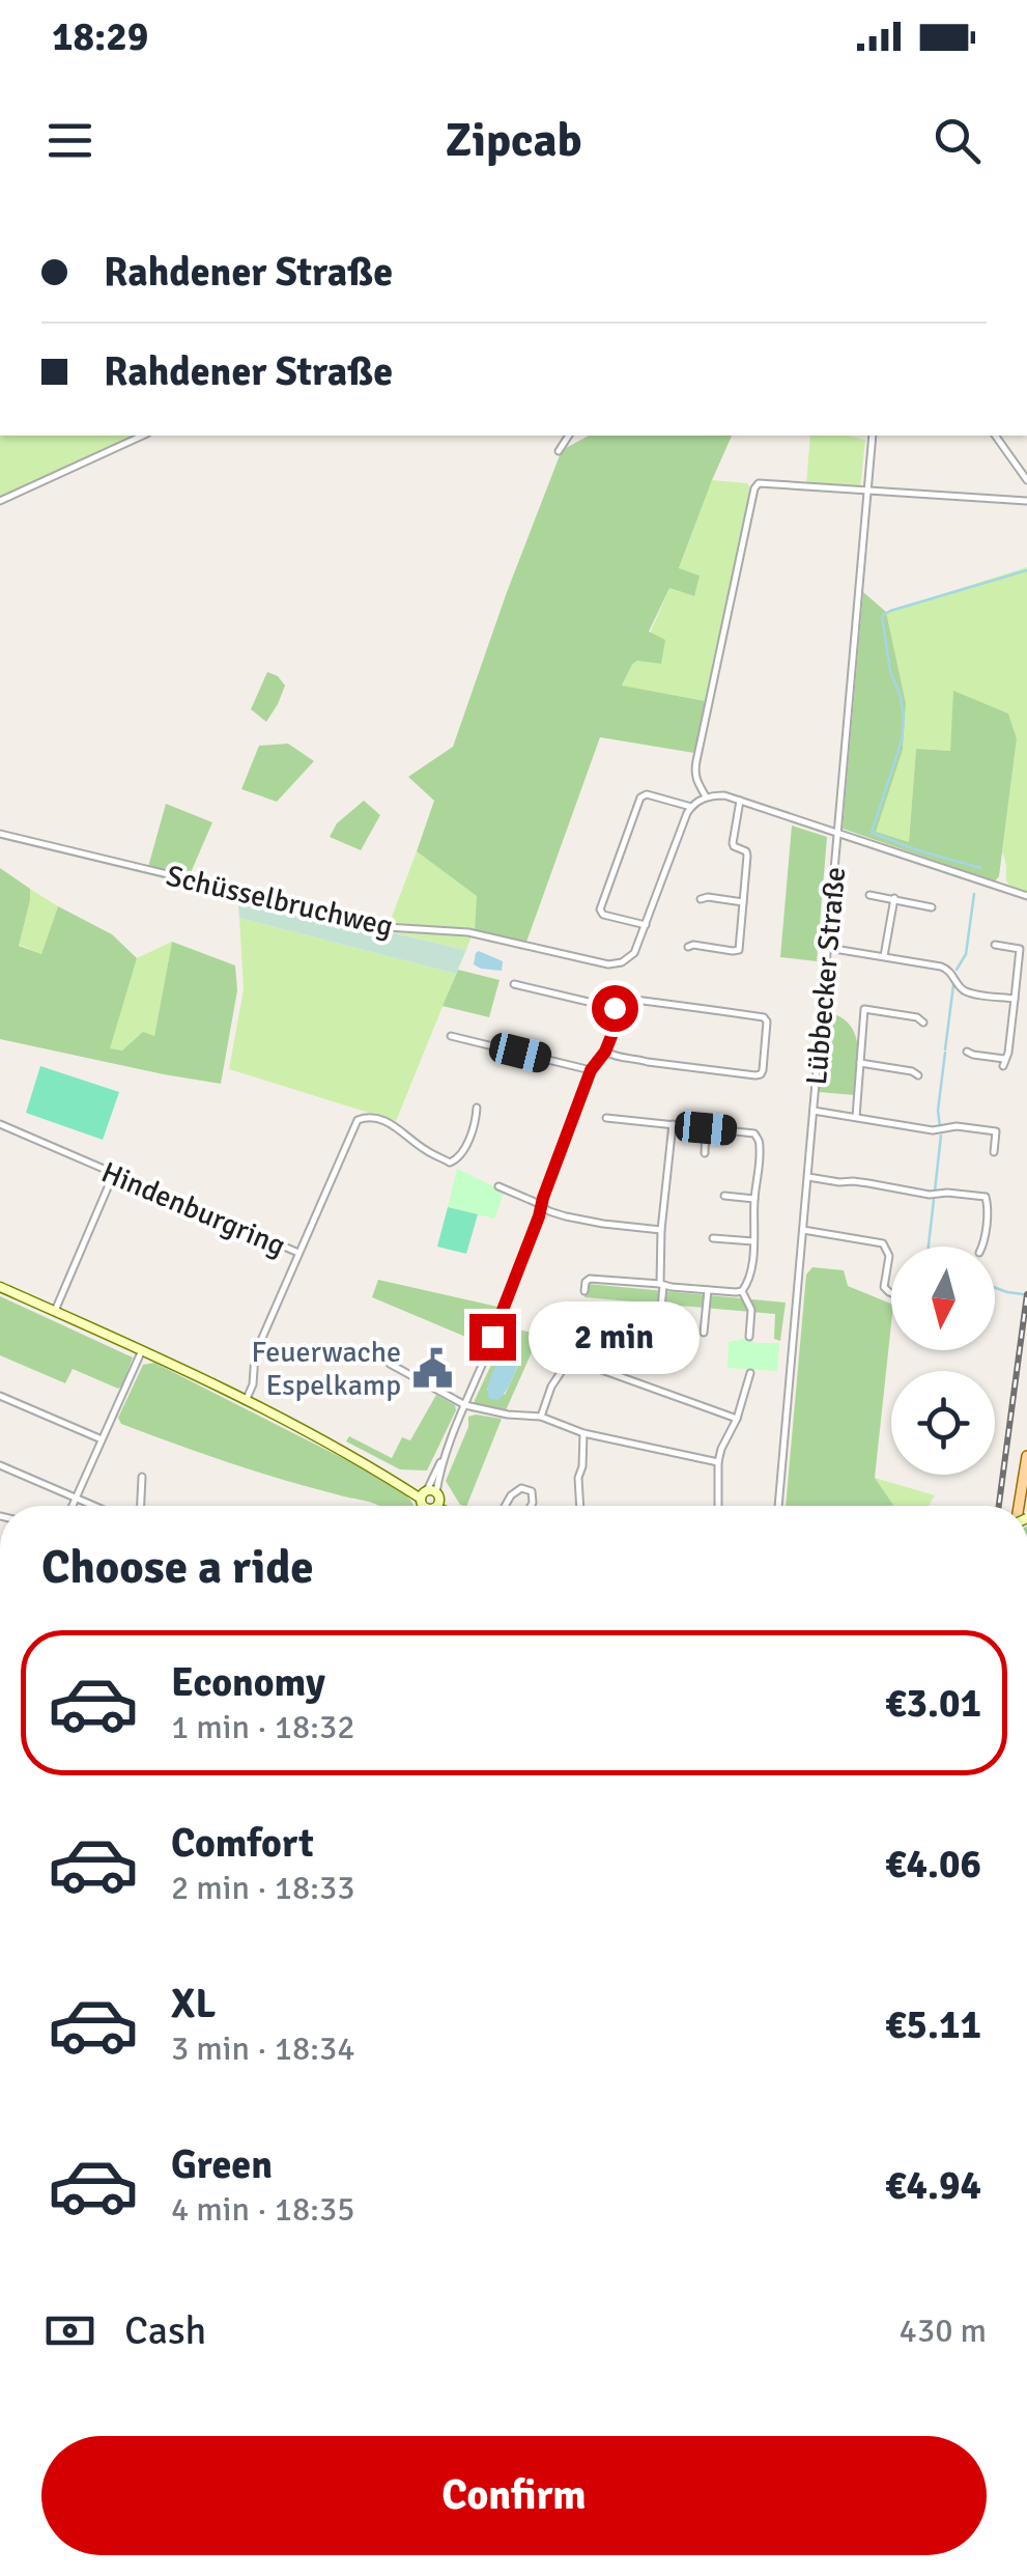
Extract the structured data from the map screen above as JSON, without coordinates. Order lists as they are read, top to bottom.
{
  "streets": {
    "street": ["Schüsselbruchweg", "Lübbecker Straße", "Hindenburgring"]
  },
  "places": {
    "public building": ["Feuerwache Espelkamp"]
  },
  "north": "bottom",
  "page": {
    "status": "18:29",
    "header": "Zipcab",
    "banner": ["Rahdener Straße", "Rahdener Straße"],
    "bubble": "2 min",
    "heading": "Choose a ride",
    "list": [
      {
        "name": "Economy",
        "note": "1 min · 18:32",
        "value": "€3.01"
      },
      {
        "name": "Comfort",
        "note": "2 min · 18:33",
        "value": "€4.06"
      },
      {
        "name": "XL",
        "note": "3 min · 18:34",
        "value": "€5.11"
      },
      {
        "name": "Green",
        "note": "4 min · 18:35",
        "value": "€4.94"
      }
    ],
    "pay": ["Cash", "430 m"],
    "buttons": "Confirm"
  }
}
